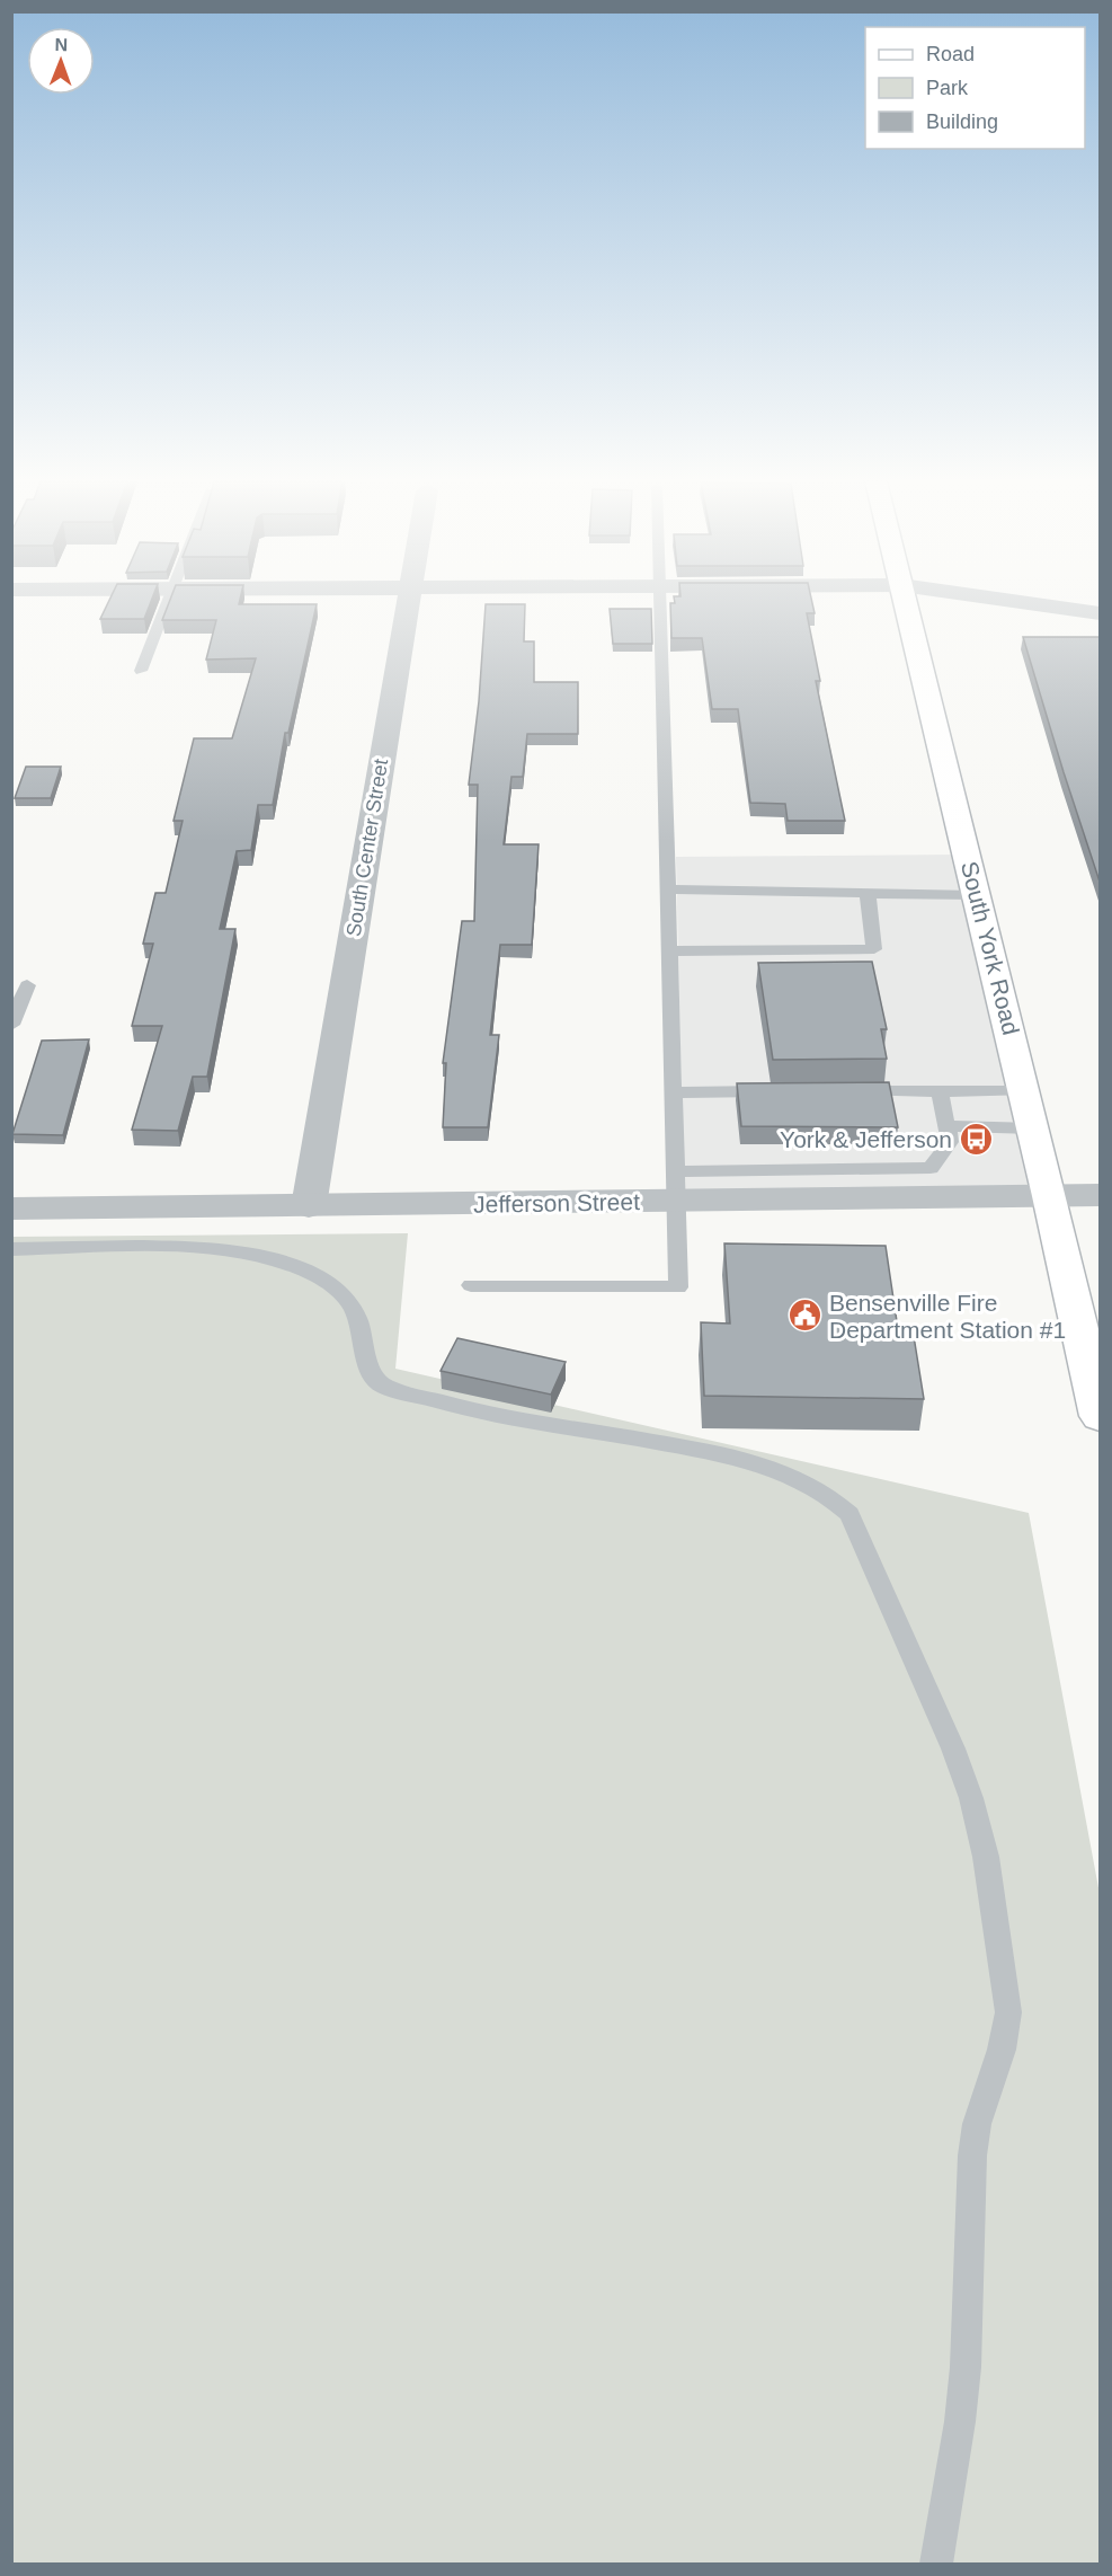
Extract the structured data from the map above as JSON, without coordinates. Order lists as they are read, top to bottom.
{
  "streets": {
    "main road": ["South York Road"],
    "street": ["South Center Street", "Jefferson Street"]
  },
  "crossings": [
    ["South Center Street", "Jefferson Street"],
    ["South York Road", "Jefferson Street"]
  ],
  "places": {
    "bus stop": ["York & Jefferson"],
    "public building": ["Bensenville Fire Department Station #1"]
  },
  "legend": ["Road", "Park", "Building"],
  "north": "top"
}
